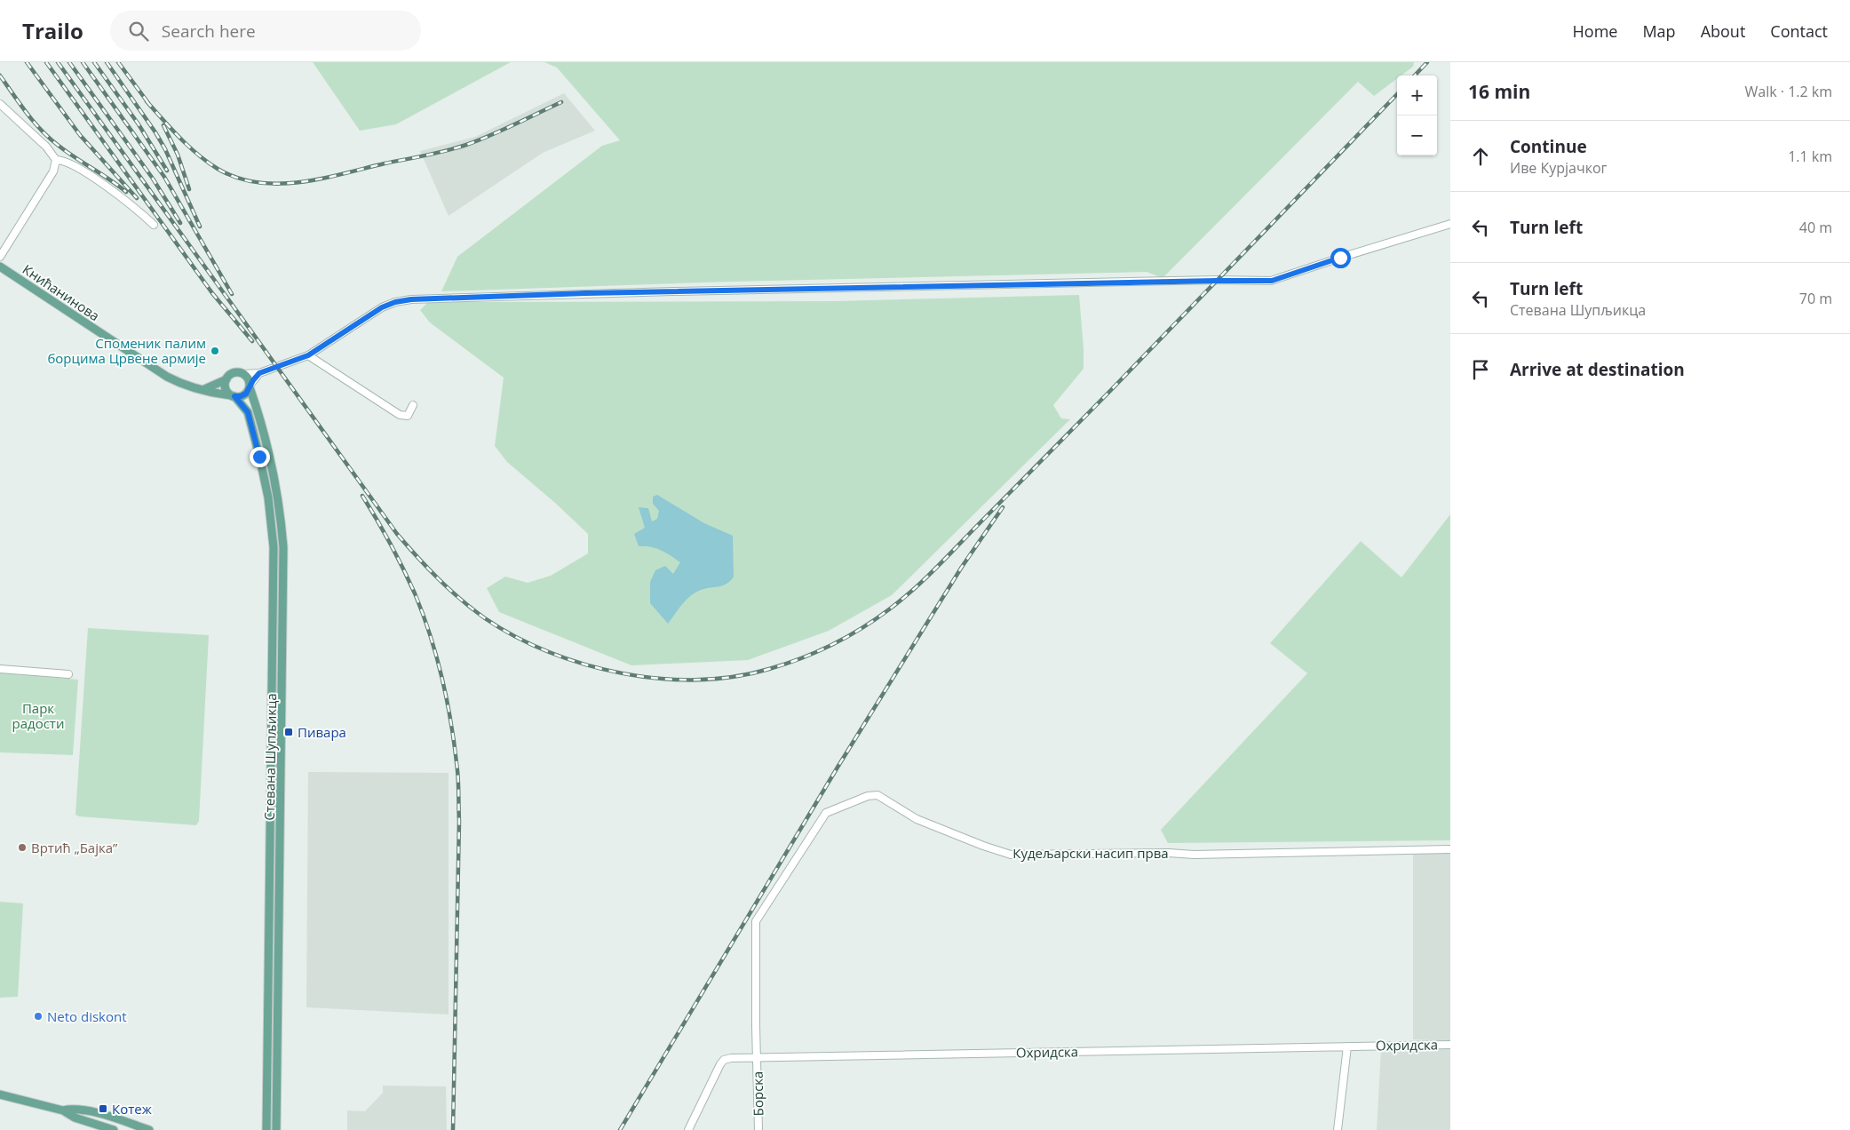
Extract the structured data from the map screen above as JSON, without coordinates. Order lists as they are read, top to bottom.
{
  "streets": {
    "main road": ["Книћанинова", "Стевана Шупљикца"],
    "street": ["Кудељарски насип прва", "Охридска", "Борска"]
  },
  "crossings": [
    ["Книћанинова", "Стевана Шупљикца"],
    ["Кудељарски насип прва", "Охридска"],
    ["Кудељарски насип прва", "Борска"],
    ["Охридска", "Борска"]
  ],
  "parks": ["Парк радости"],
  "places": {
    "other": ["Споменик палим борцима Црвене армије", "Вртић „Бајка”", "Neto diskont"],
    "transit": ["Пивара", "Котеж"]
  },
  "page": {
    "header": "Trailo",
    "search": "Search here",
    "nav": [
      "Home",
      "Map",
      "About",
      "Contact"
    ],
    "heading": ["16 min", "Walk · 1.2 km"],
    "map_buttons": ["+", "−"],
    "list": [
      ["Continue", "Иве Курјачког", "1.1 km"],
      ["Turn left", "40 m"],
      ["Turn left", "Стевана Шупљикца", "70 m"],
      "Arrive at destination"
    ]
  }
}
